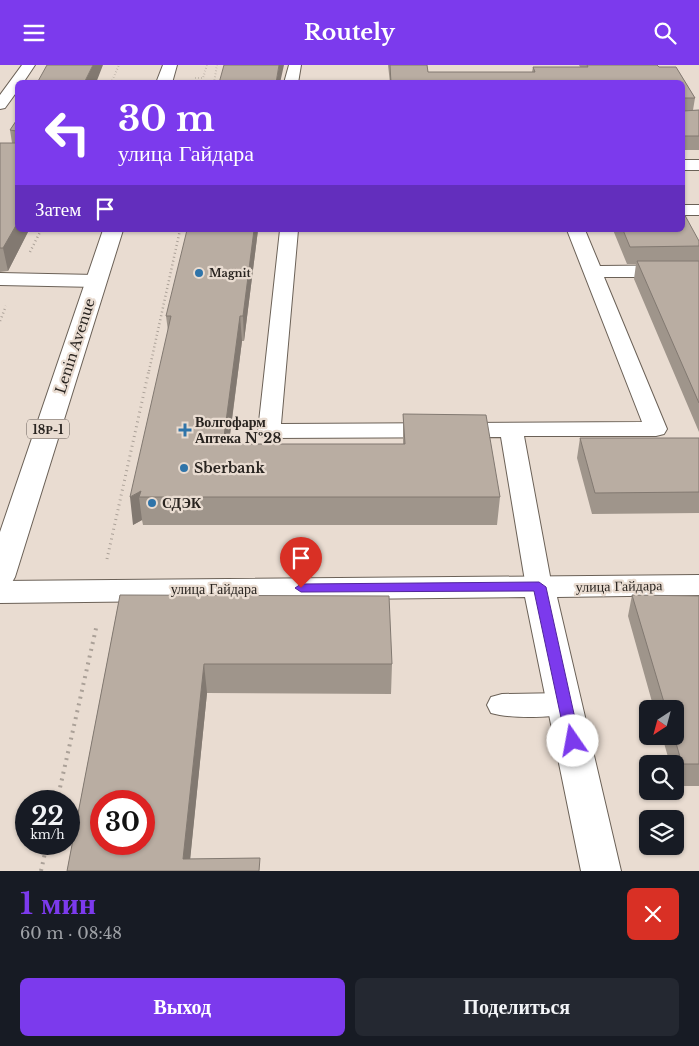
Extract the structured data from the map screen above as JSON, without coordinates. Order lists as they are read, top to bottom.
{
  "streets": {
    "street": ["Lenin Avenue", "18Р-1", "улица Гайдара"]
  },
  "places": {
    "other": ["Magnit", "Sberbank", "СДЭК"],
    "health": ["Волгофарм Аптека №28"]
  },
  "north": "bottom left",
  "page": {
    "header": "Routely",
    "turn": ["30 m", "улица Гайдара"],
    "then": "Затем",
    "speed": "22 km/h",
    "limit": "30",
    "heading": ["1 мин", "60 m · 08:48"],
    "buttons": ["Выход", "Поделиться"]
  }
}
